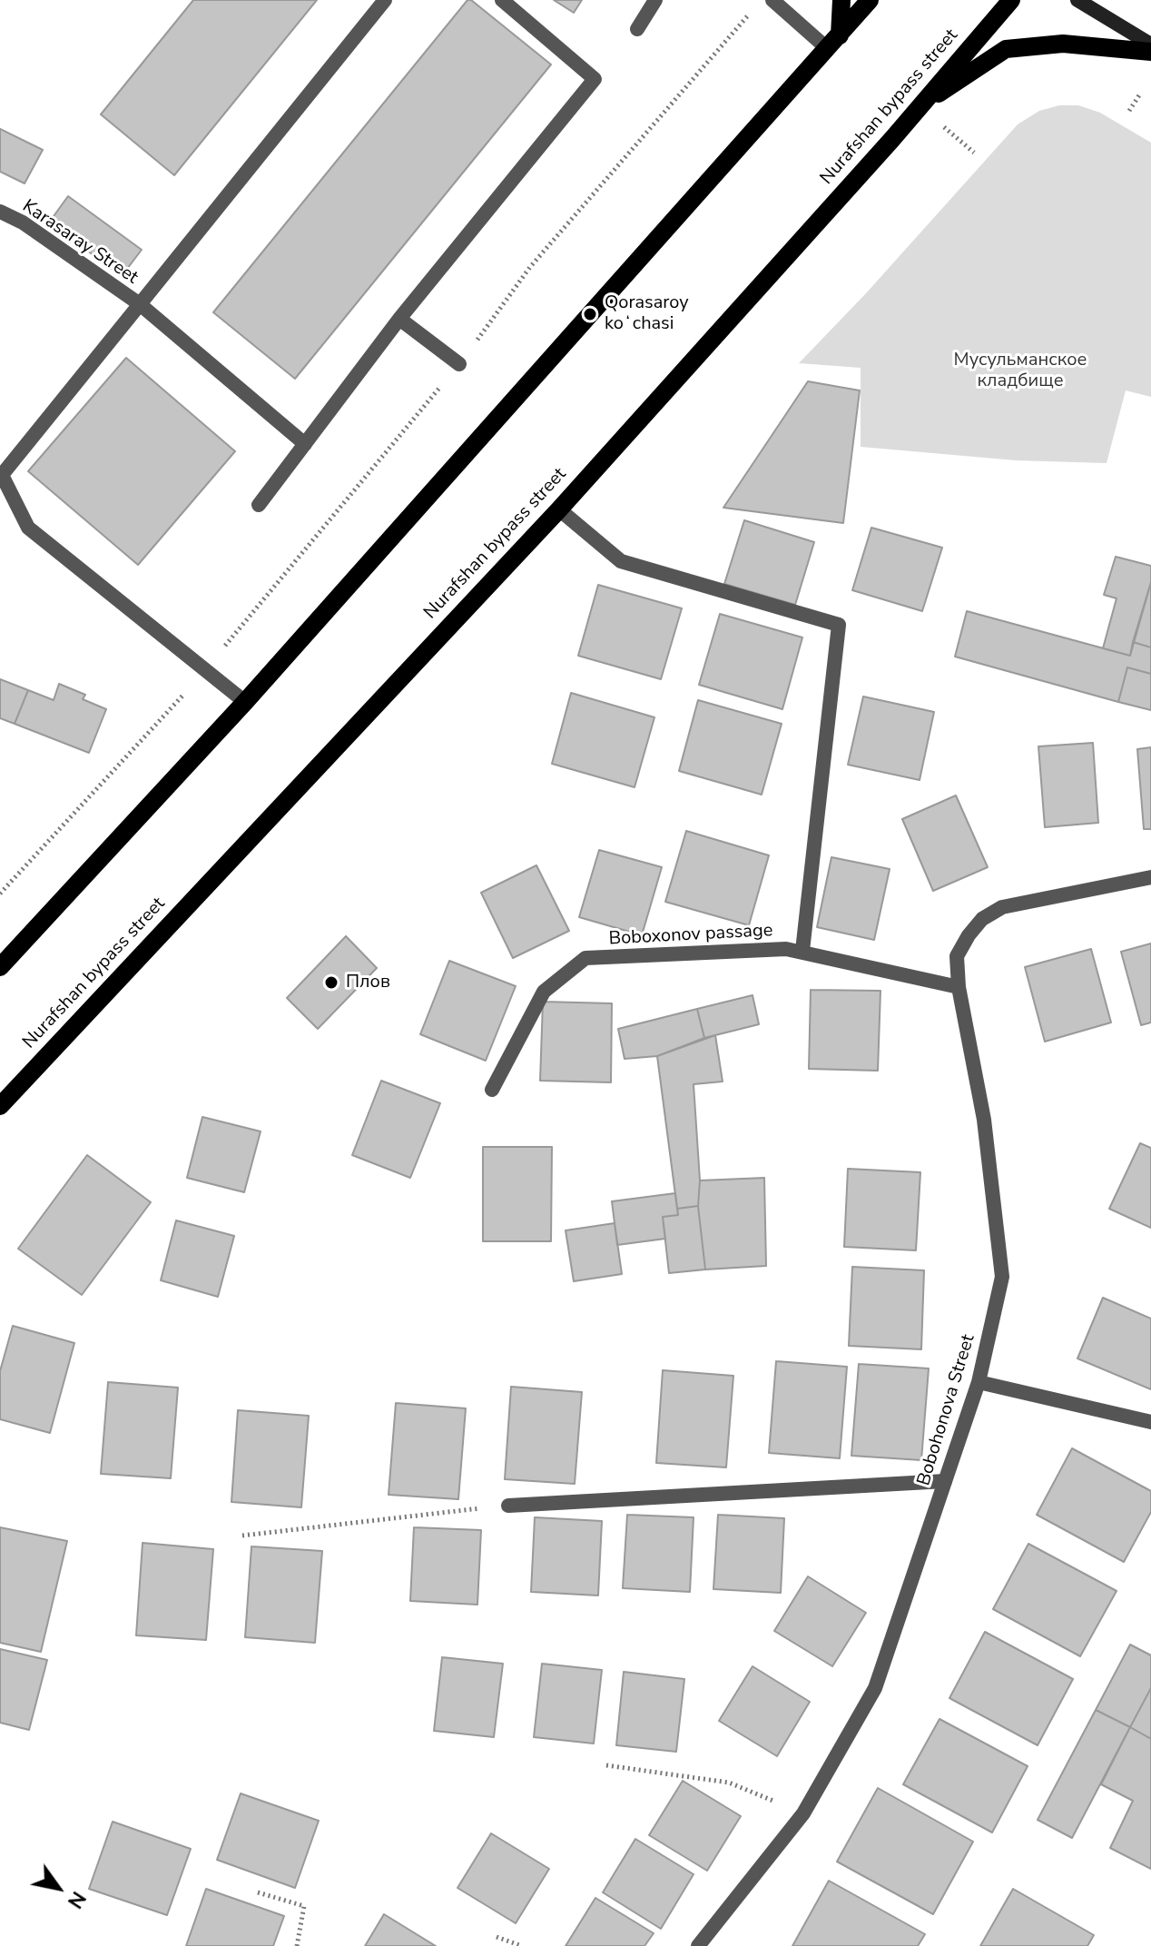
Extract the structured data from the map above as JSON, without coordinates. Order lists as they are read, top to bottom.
{
  "streets": {
    "main road": ["Nurafshan bypass street"],
    "street": ["Karasaray Street", "Boboxonov passage", "Bobohonova Street"]
  },
  "crossings": [
    ["Boboxonov passage", "Bobohonova Street"]
  ],
  "parks": ["Мусульманское кладбище"],
  "places": ["Qorasaroy koʻchasi", "Плов"],
  "north": "bottom right"
}
